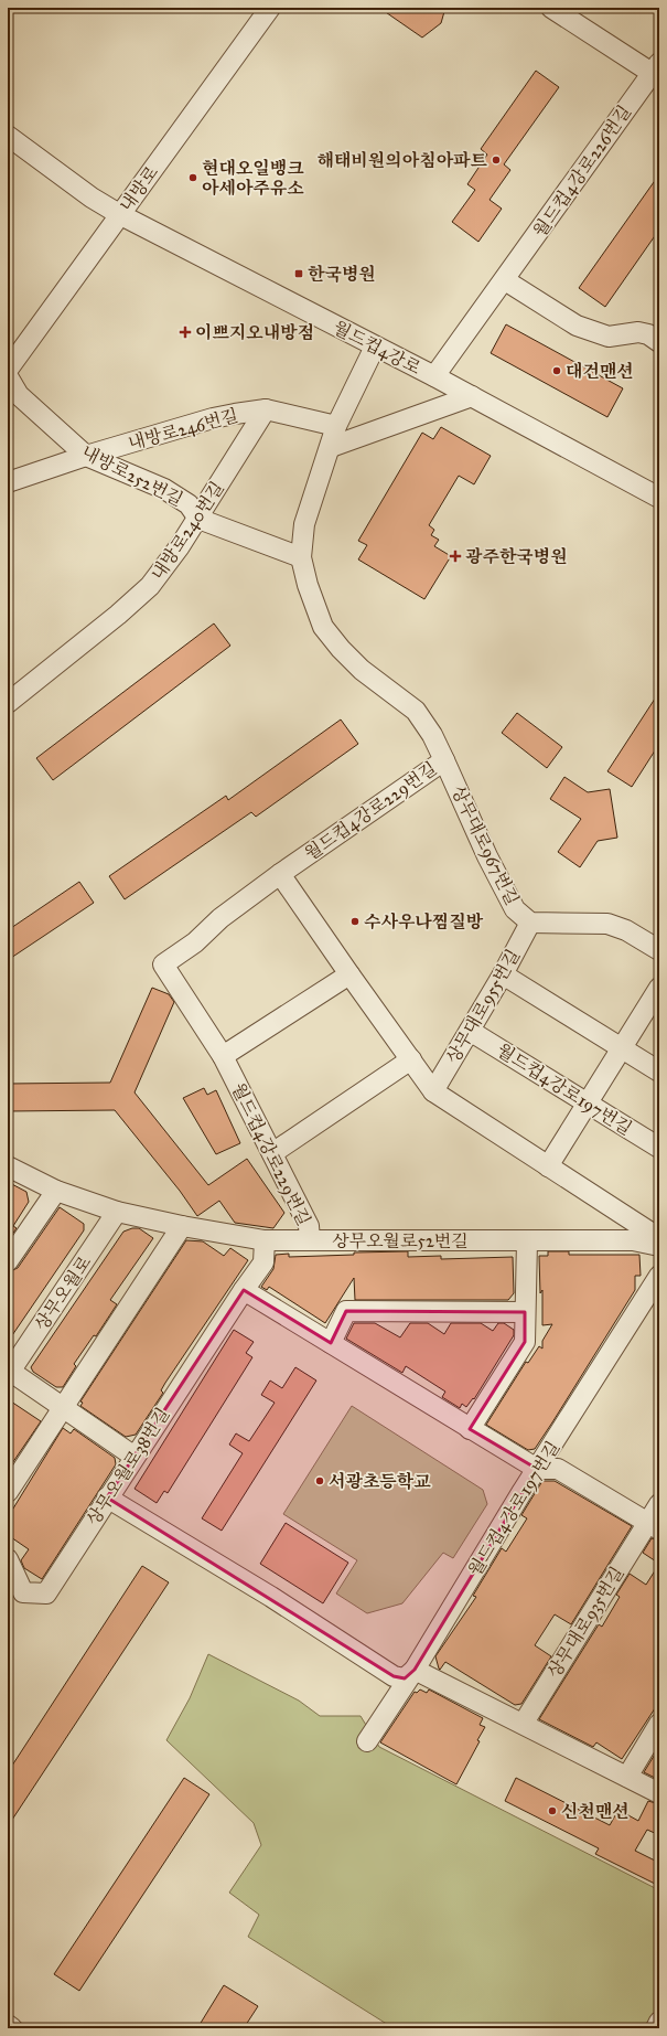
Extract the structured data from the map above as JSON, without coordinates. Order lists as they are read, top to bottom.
{
  "streets": {
    "street": [
      "월드컵4강로226번길",
      "내방로",
      "월드컵4강로",
      "내방로246번길",
      "내방로252번길",
      "내방로240번길",
      "월드컵4강로229번길",
      "상무대로967번길",
      "상무대로955번길",
      "월드컵4강로197번길",
      "상무오월로52번길",
      "상무오월로",
      "상무오월로38번길",
      "상무대로935번길"
    ]
  },
  "crossings": [
    ["월드컵4강로226번길", "월드컵4강로"],
    ["내방로", "월드컵4강로"],
    ["월드컵4강로", "월드컵4강로229번길"],
    ["내방로246번길", "내방로252번길"],
    ["내방로246번길", "내방로240번길"],
    ["내방로246번길", "월드컵4강로229번길"],
    ["내방로252번길", "내방로240번길"],
    ["내방로252번길", "월드컵4강로229번길"],
    ["월드컵4강로229번길", "상무대로967번길"],
    ["월드컵4강로229번길", "상무오월로52번길"],
    ["상무대로967번길", "상무대로955번길"],
    ["상무대로955번길", "월드컵4강로197번길"],
    ["상무오월로52번길", "상무오월로"],
    ["상무오월로52번길", "상무오월로38번길"]
  ],
  "places": {
    "other": [
      "해태비원의아침아파트",
      "현대오일뱅크 아세아주유소",
      "대건맨션",
      "수사우나찜질방",
      "서광초등학교",
      "신천맨션"
    ],
    "transit": ["한국병원"],
    "health": ["이쁘지오내방점", "광주한국병원"]
  }
}
